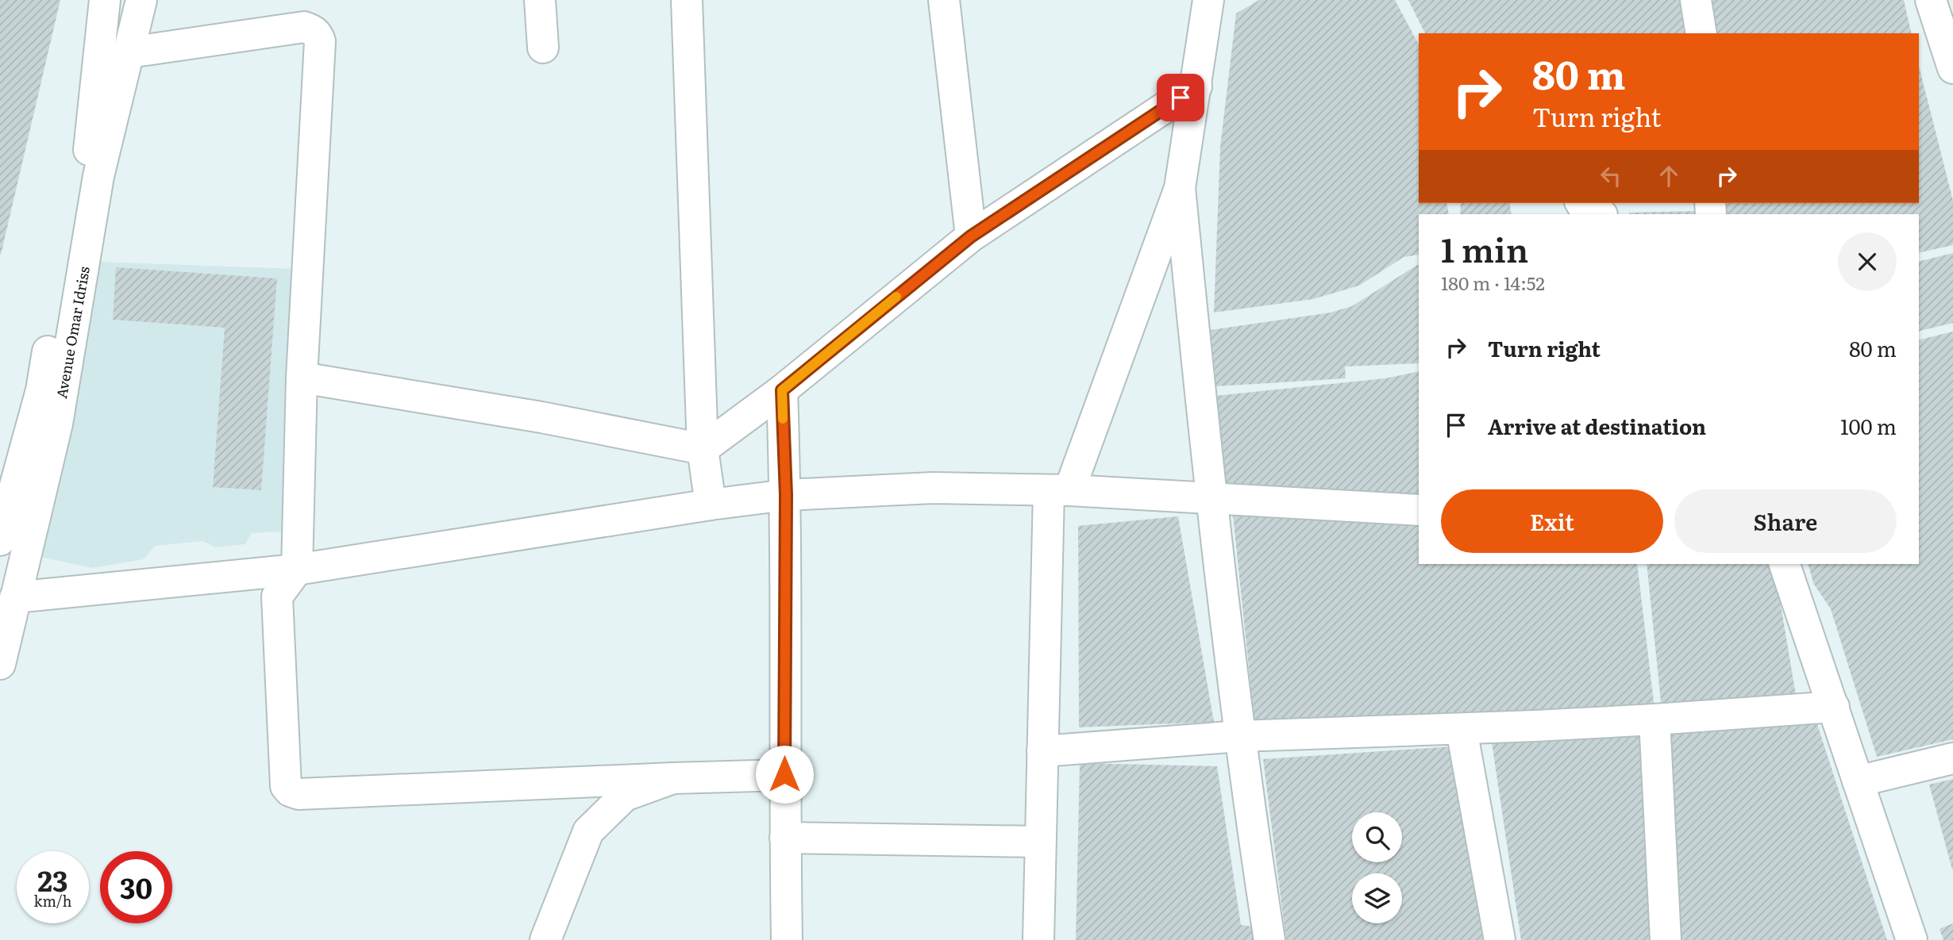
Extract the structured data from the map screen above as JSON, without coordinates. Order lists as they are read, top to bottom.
{
  "streets": {
    "street": ["Avenue Omar Idriss"]
  },
  "page": {
    "turn": ["80 m", "Turn right"],
    "heading": ["1 min", "180 m · 14:52"],
    "list": [
      {
        "name": "Turn right",
        "value": "80 m"
      },
      {
        "name": "Arrive at destination",
        "value": "100 m"
      }
    ],
    "buttons": ["Exit", "Share"],
    "speed": "23 km/h",
    "limit": "30"
  }
}
